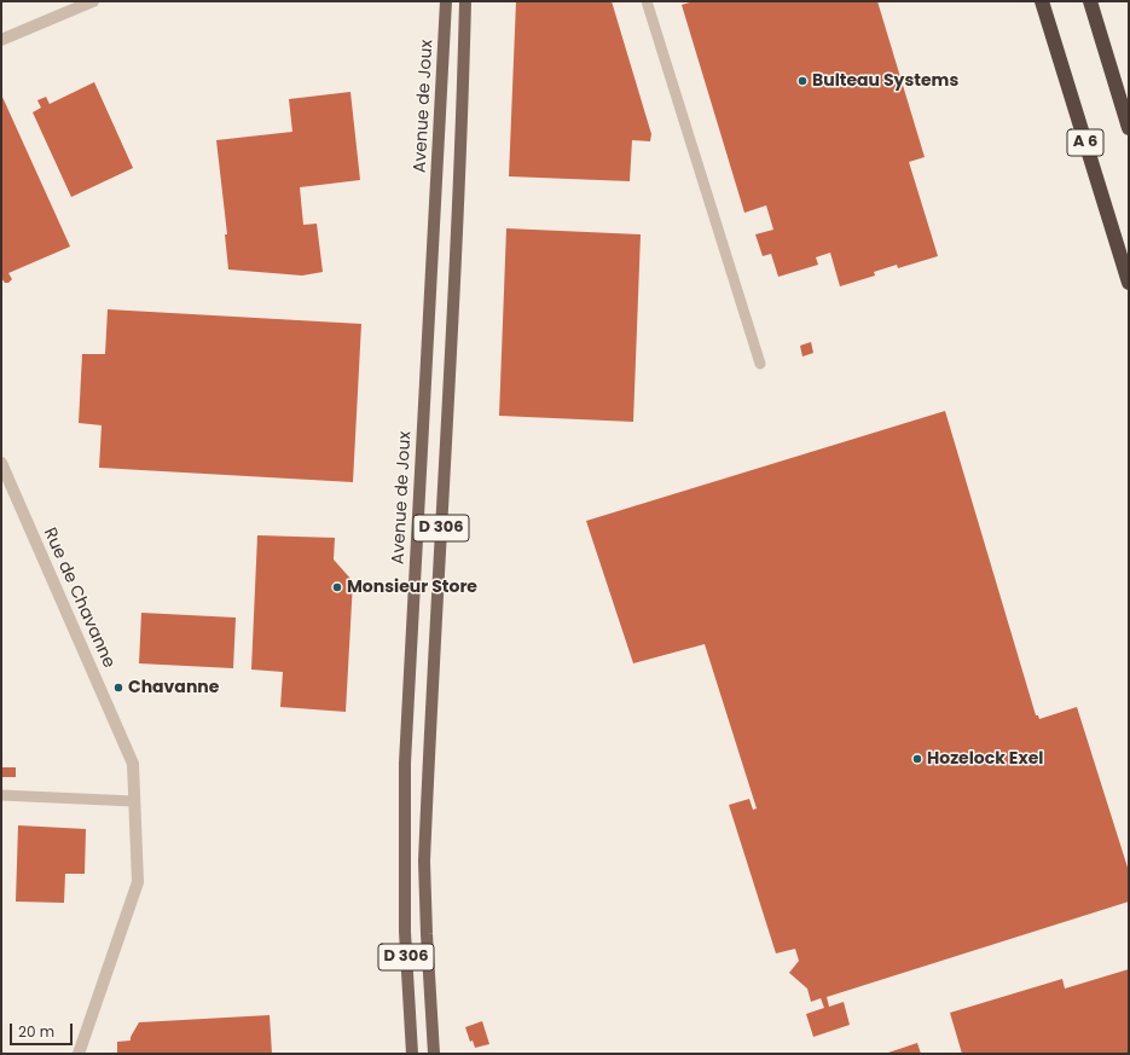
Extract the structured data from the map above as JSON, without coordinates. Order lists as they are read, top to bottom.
{
  "streets": {
    "highway": ["A 6"],
    "main road": ["Avenue de Joux", "D 306"],
    "street": ["Rue de Chavanne"]
  },
  "places": [
    "Bulteau Systems",
    "Monsieur Store",
    "Chavanne",
    "Hozelock Exel"
  ],
  "scale_bar": "20 m"
}
